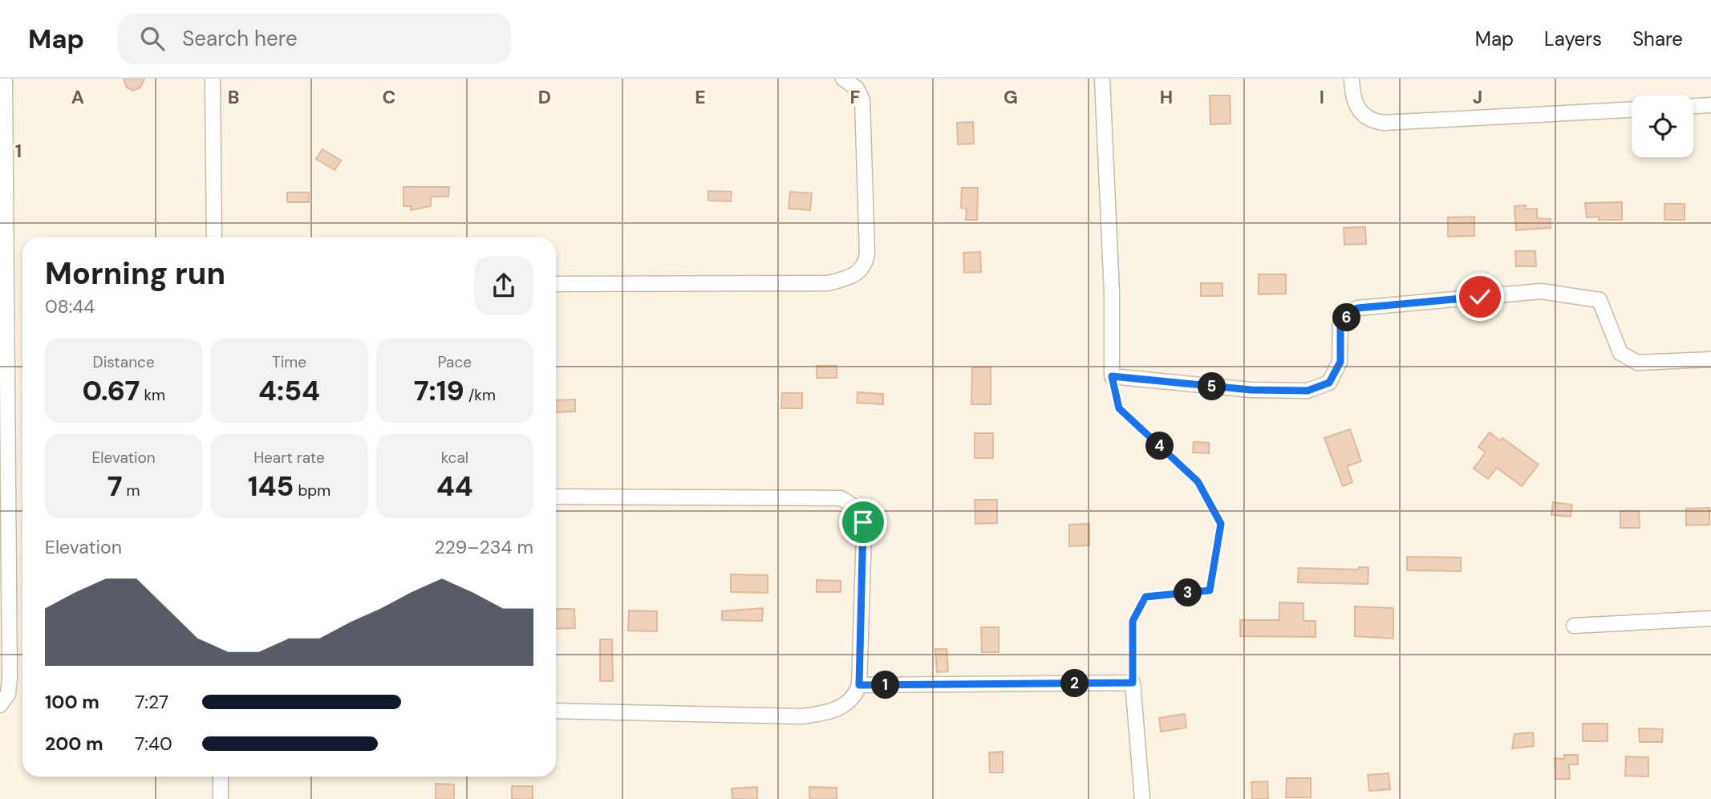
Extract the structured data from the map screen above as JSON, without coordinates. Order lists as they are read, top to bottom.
{
  "page": {
    "header": "Map",
    "search": "Search here",
    "nav": ["Map", "Layers", "Share"],
    "heading": ["Morning run", "08:44"],
    "pins": [
      "6",
      "5",
      "4",
      "3",
      "2",
      "1"
    ],
    "stats": [
      ["Distance", "0.67 km"],
      ["Time", "4:54"],
      ["Pace", "7:19 /km"],
      ["Elevation", "7 m"],
      ["Heart rate", "145 bpm"],
      ["kcal", "44"]
    ],
    "chart": ["Elevation", "229–234 m"],
    "list": [
      {
        "name": "100 m",
        "note": "7:27"
      },
      {
        "name": "200 m",
        "note": "7:40"
      }
    ]
  },
  "grid": {
    "columns": [
      "A",
      "B",
      "C",
      "D",
      "E",
      "F",
      "G",
      "H",
      "I",
      "J"
    ],
    "rows": ["1"]
  }
}
